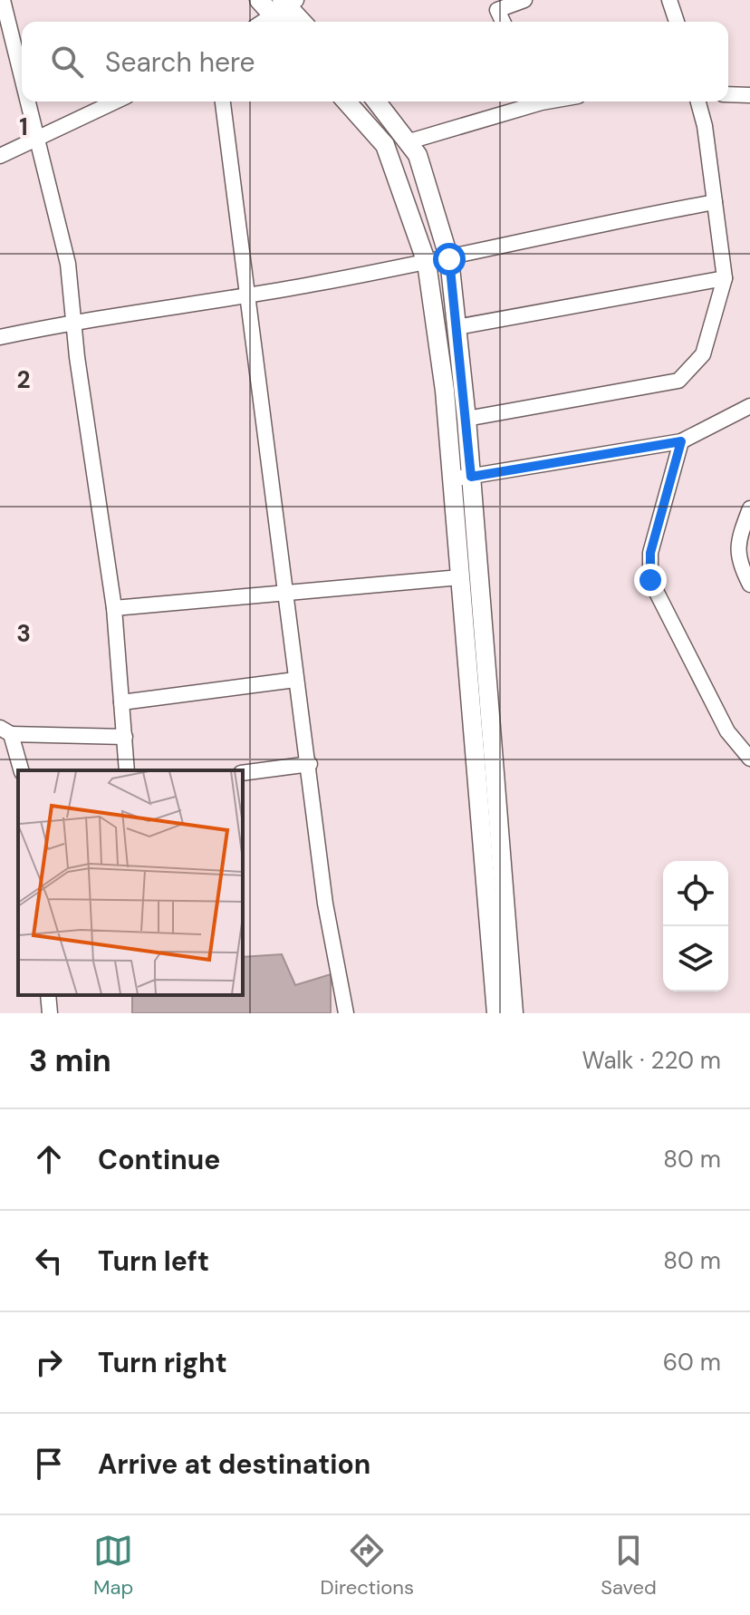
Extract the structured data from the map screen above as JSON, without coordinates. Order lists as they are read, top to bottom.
{
  "page": {
    "search": "Search here",
    "heading": ["3 min", "Walk · 220 m"],
    "list": [
      ["Continue", "80 m"],
      ["Turn left", "80 m"],
      ["Turn right", "60 m"],
      "Arrive at destination"
    ],
    "nav": ["Map", "Directions", "Saved"]
  },
  "grid": {
    "rows": ["1", "2", "3"]
  }
}
